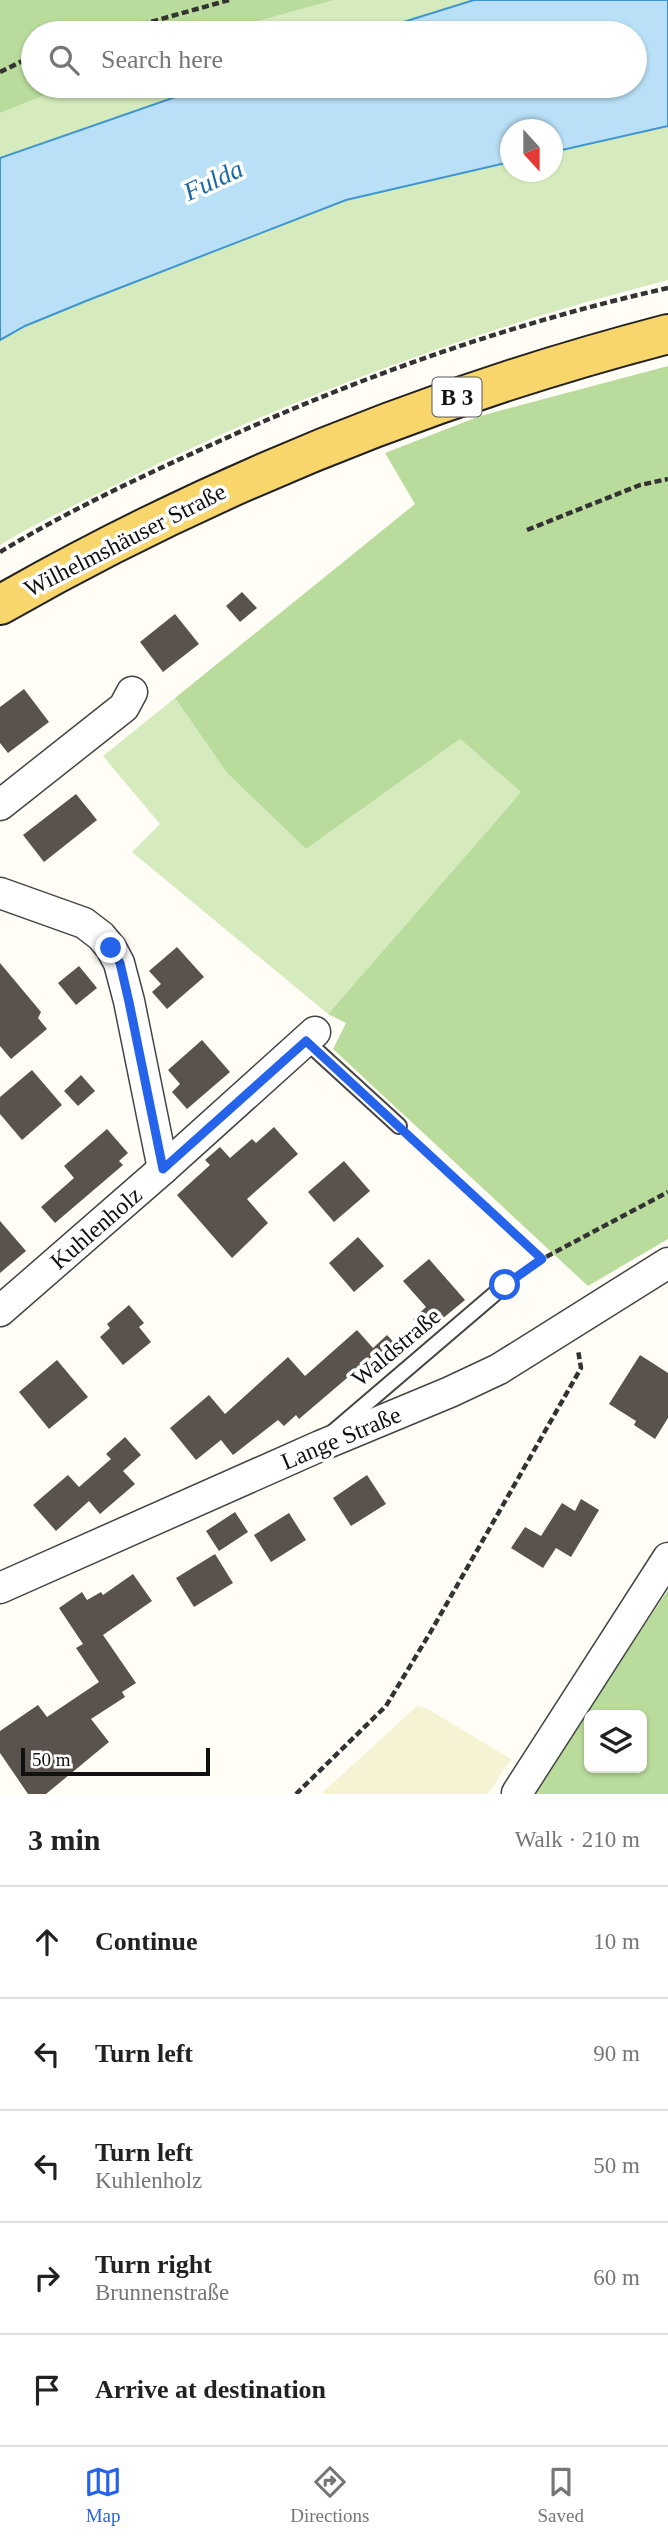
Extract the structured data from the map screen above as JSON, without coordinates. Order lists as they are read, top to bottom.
{
  "streets": {
    "main road": ["B 3", "Wilhelmshäuser Straße"],
    "street": ["Kuhlenholz", "Lange Straße"],
    "lane": ["Waldstraße"]
  },
  "crossings": [
    ["Waldstraße", "Lange Straße"]
  ],
  "water": ["Fulda"],
  "scale_bar": "50 m",
  "north": "bottom",
  "page": {
    "search": "Search here",
    "scale": "50 m",
    "heading": ["3 min", "Walk · 210 m"],
    "list": [
      ["Continue", "10 m"],
      ["Turn left", "90 m"],
      ["Turn left", "Kuhlenholz", "50 m"],
      ["Turn right", "Brunnenstraße", "60 m"],
      "Arrive at destination"
    ],
    "nav": ["Map", "Directions", "Saved"]
  }
}
